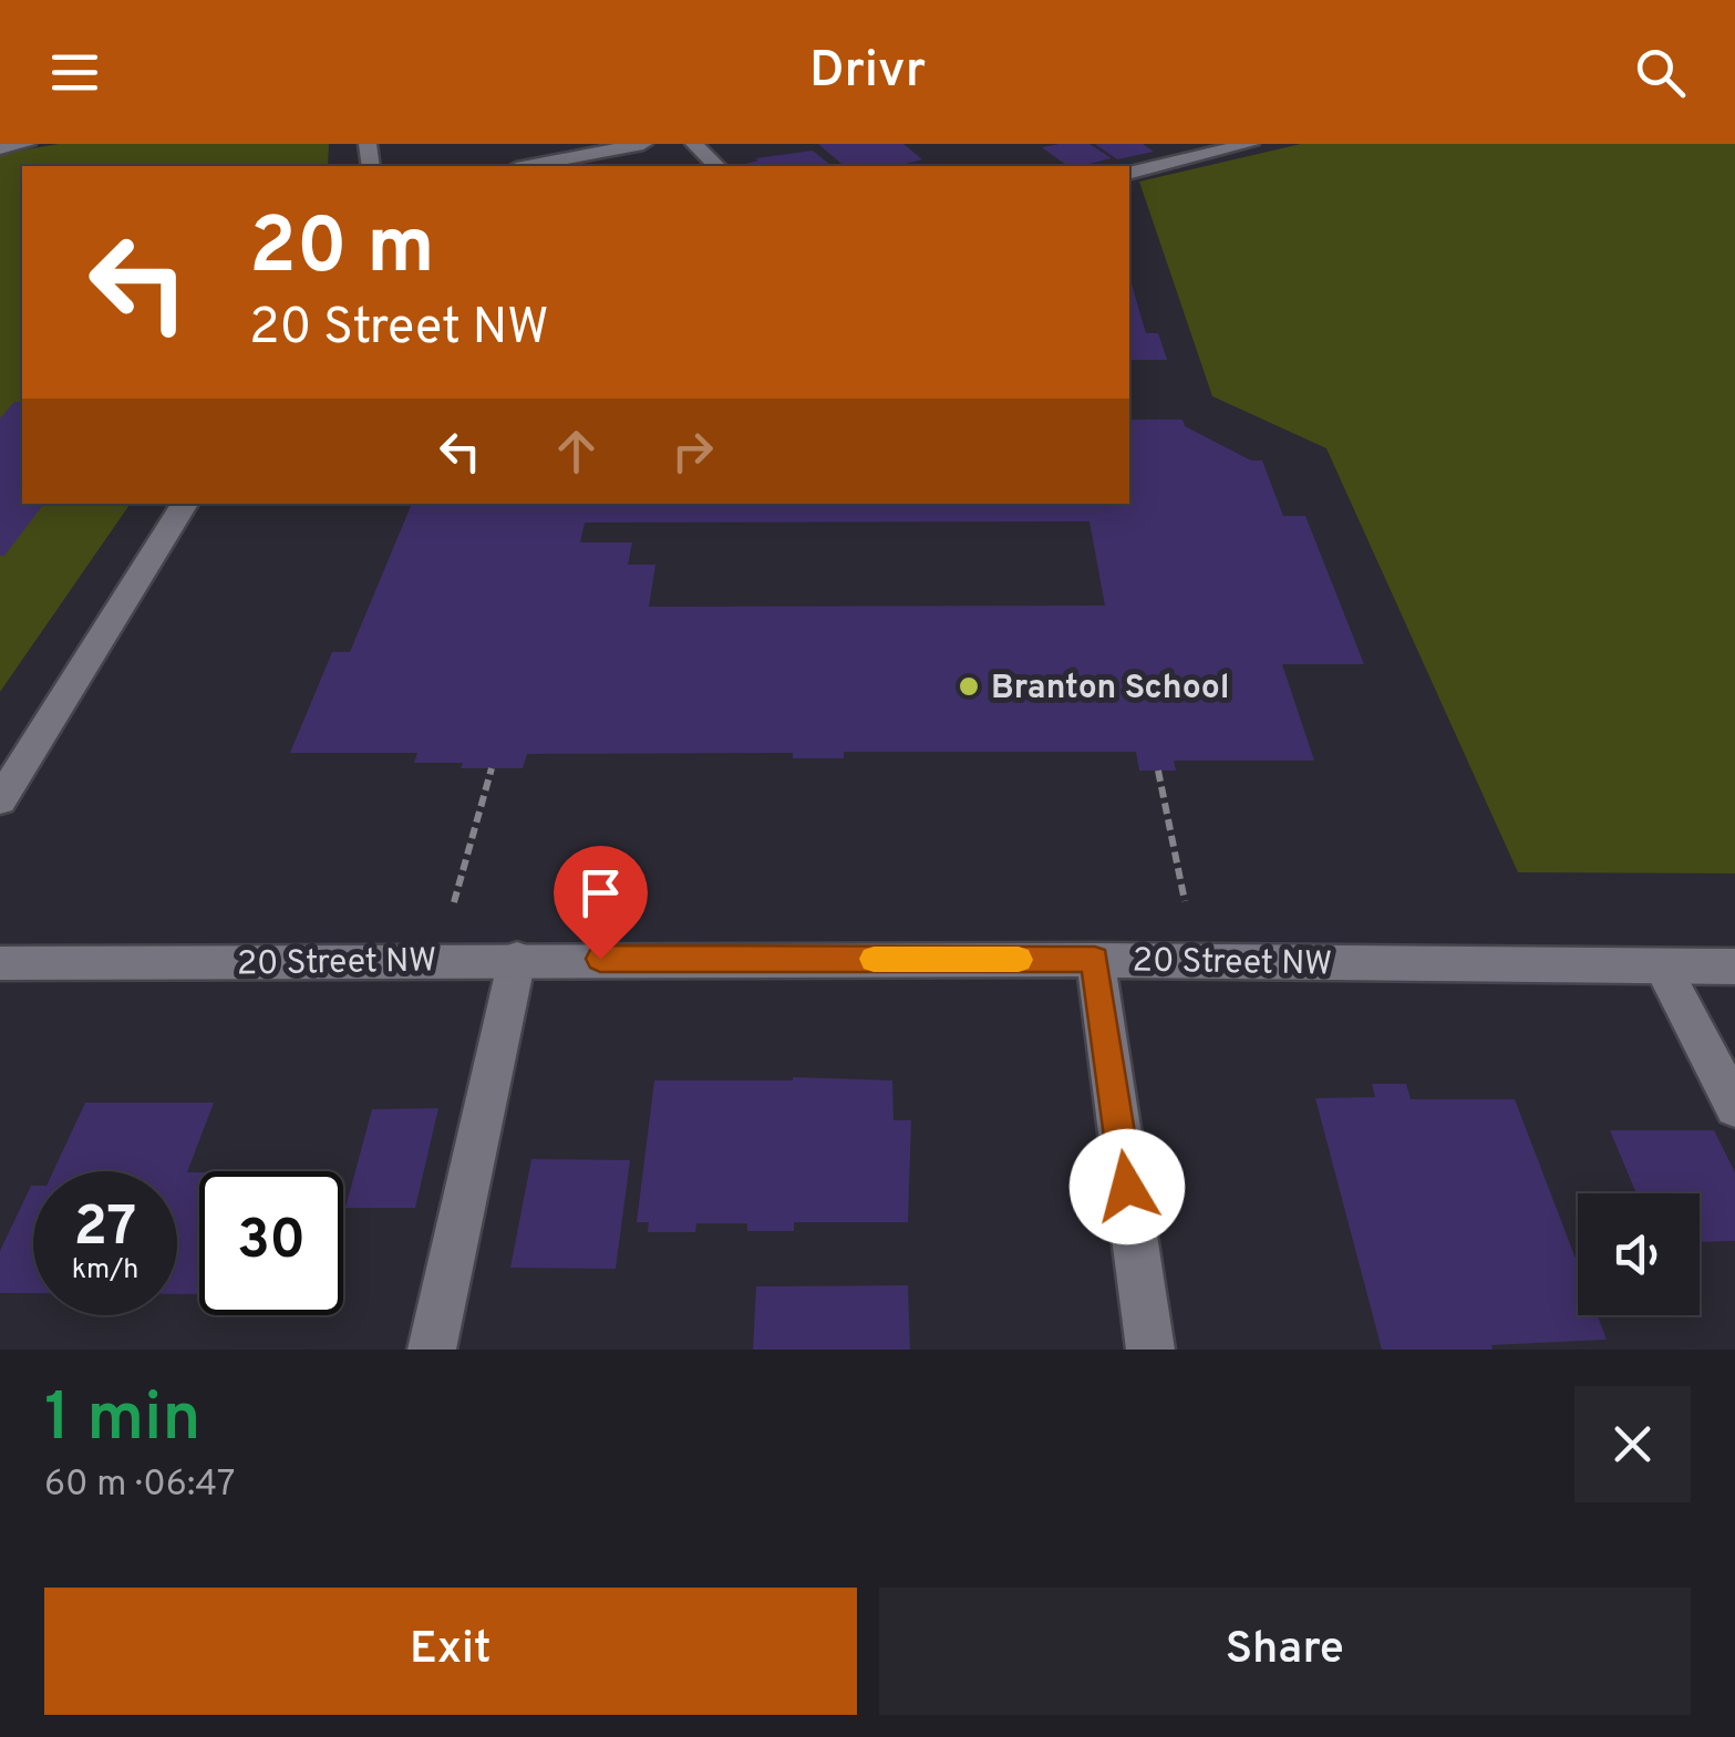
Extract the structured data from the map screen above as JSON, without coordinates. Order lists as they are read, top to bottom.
{
  "streets": {
    "street": ["20 Street NW"]
  },
  "places": ["Branton School"],
  "page": {
    "header": "Drivr",
    "turn": ["20 m", "20 Street NW"],
    "speed": "27 km/h",
    "limit": "30",
    "heading": ["1 min", "60 m · 06:47"],
    "buttons": ["Exit", "Share"]
  }
}
